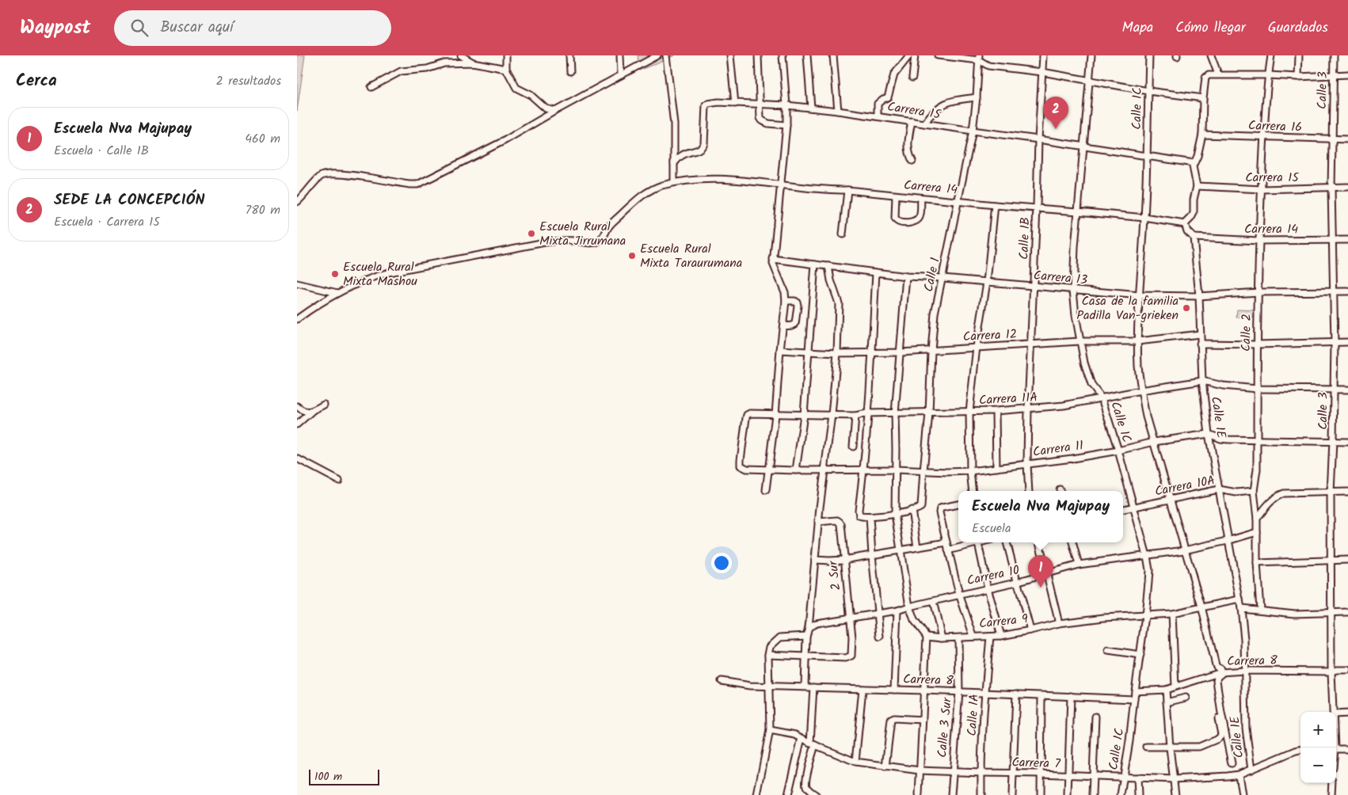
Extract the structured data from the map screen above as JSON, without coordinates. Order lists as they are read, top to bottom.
{
  "streets": {
    "street": [
      "Calle 3",
      "Calle 1C",
      "Carrera 15",
      "Carrera 16",
      "Carrera 14",
      "Calle 1B",
      "Calle 1",
      "Carrera 13",
      "Calle 2",
      "Carrera 12",
      "Carrera 11A",
      "Calle 1E",
      "Carrera 11",
      "Carrera 10A",
      "2 Sur",
      "Carrera 10",
      "Carrera 9",
      "Carrera 8",
      "Calle 1A",
      "Calle 3 Sur",
      "Carrera 7"
    ]
  },
  "crossings": [
    ["Calle 3", "Carrera 15"],
    ["Calle 3", "Carrera 16"],
    ["Calle 3", "Carrera 14"],
    ["Calle 3", "Carrera 13"],
    ["Calle 3", "Carrera 11A"],
    ["Calle 3", "Carrera 11"],
    ["Calle 3", "Carrera 8"],
    ["Calle 1C", "Carrera 15"],
    ["Calle 1C", "Carrera 14"],
    ["Calle 1C", "Carrera 13"],
    ["Calle 1C", "Carrera 12"],
    ["Calle 1C", "Carrera 11A"],
    ["Calle 1C", "Carrera 11"],
    ["Calle 1C", "Carrera 10A"],
    ["Calle 1C", "Carrera 10"],
    ["Calle 1C", "Carrera 9"],
    ["Calle 1C", "Carrera 8"],
    ["Calle 1C", "Carrera 7"],
    ["Carrera 15", "Calle 1B"],
    ["Carrera 15", "Calle 1"],
    ["Carrera 15", "Calle 2"],
    ["Carrera 16", "Calle 2"],
    ["Carrera 14", "Calle 1B"],
    ["Carrera 14", "Calle 1"],
    ["Carrera 14", "Calle 2"],
    ["Carrera 14", "Calle 1E"],
    ["Calle 1B", "Carrera 13"],
    ["Calle 1B", "Carrera 12"],
    ["Calle 1B", "Carrera 11A"],
    ["Calle 1B", "Carrera 11"],
    ["Calle 1", "Carrera 13"],
    ["Calle 1", "Carrera 12"],
    ["Calle 1", "Carrera 11A"],
    ["Calle 1", "Carrera 11"],
    ["Carrera 13", "Calle 2"],
    ["Carrera 13", "Calle 1E"],
    ["Calle 2", "Carrera 11A"],
    ["Calle 2", "Carrera 11"],
    ["Calle 2", "Carrera 10A"],
    ["Calle 2", "Carrera 10"],
    ["Carrera 12", "Calle 1E"],
    ["Carrera 11A", "Calle 1E"],
    ["Carrera 11A", "Carrera 11"],
    ["Calle 1E", "Carrera 11"],
    ["Calle 1E", "Carrera 10A"],
    ["Calle 1E", "Carrera 10"],
    ["Calle 1E", "Carrera 9"],
    ["Calle 1E", "Carrera 8"],
    ["Calle 1E", "Carrera 7"],
    ["2 Sur", "Carrera 10"],
    ["Carrera 9", "Calle 1A"],
    ["Carrera 9", "Calle 3 Sur"],
    ["Carrera 8", "Calle 1A"],
    ["Carrera 8", "Calle 3 Sur"],
    ["Calle 1A", "Carrera 7"],
    ["Calle 3 Sur", "Carrera 7"]
  ],
  "places": [
    "Escuela Rural Mixta Jirrumana",
    "Escuela Rural Mixta Taraurumana",
    "Escuela Rural Mixta Mashou",
    "Casa de la familia Padilla Van-grieken"
  ],
  "scale_bar": "100 m",
  "page": {
    "header": "Waypost",
    "search": "Buscar aquí",
    "nav": ["Mapa", "Cómo llegar", "Guardados"],
    "heading": ["Cerca", "2 resultados"],
    "pins": ["2", "1"],
    "list": [
      {
        "mark": "1",
        "name": "Escuela Nva Majupay",
        "note": "Escuela · Calle 1B",
        "value": "460 m"
      },
      {
        "mark": "2",
        "name": "SEDE LA CONCEPCIÓN",
        "note": "Escuela · Carrera 15",
        "value": "780 m"
      }
    ],
    "popup": ["Escuela Nva Majupay", "Escuela"],
    "map_buttons": ["+", "−"],
    "scale": "100 m"
  }
}
